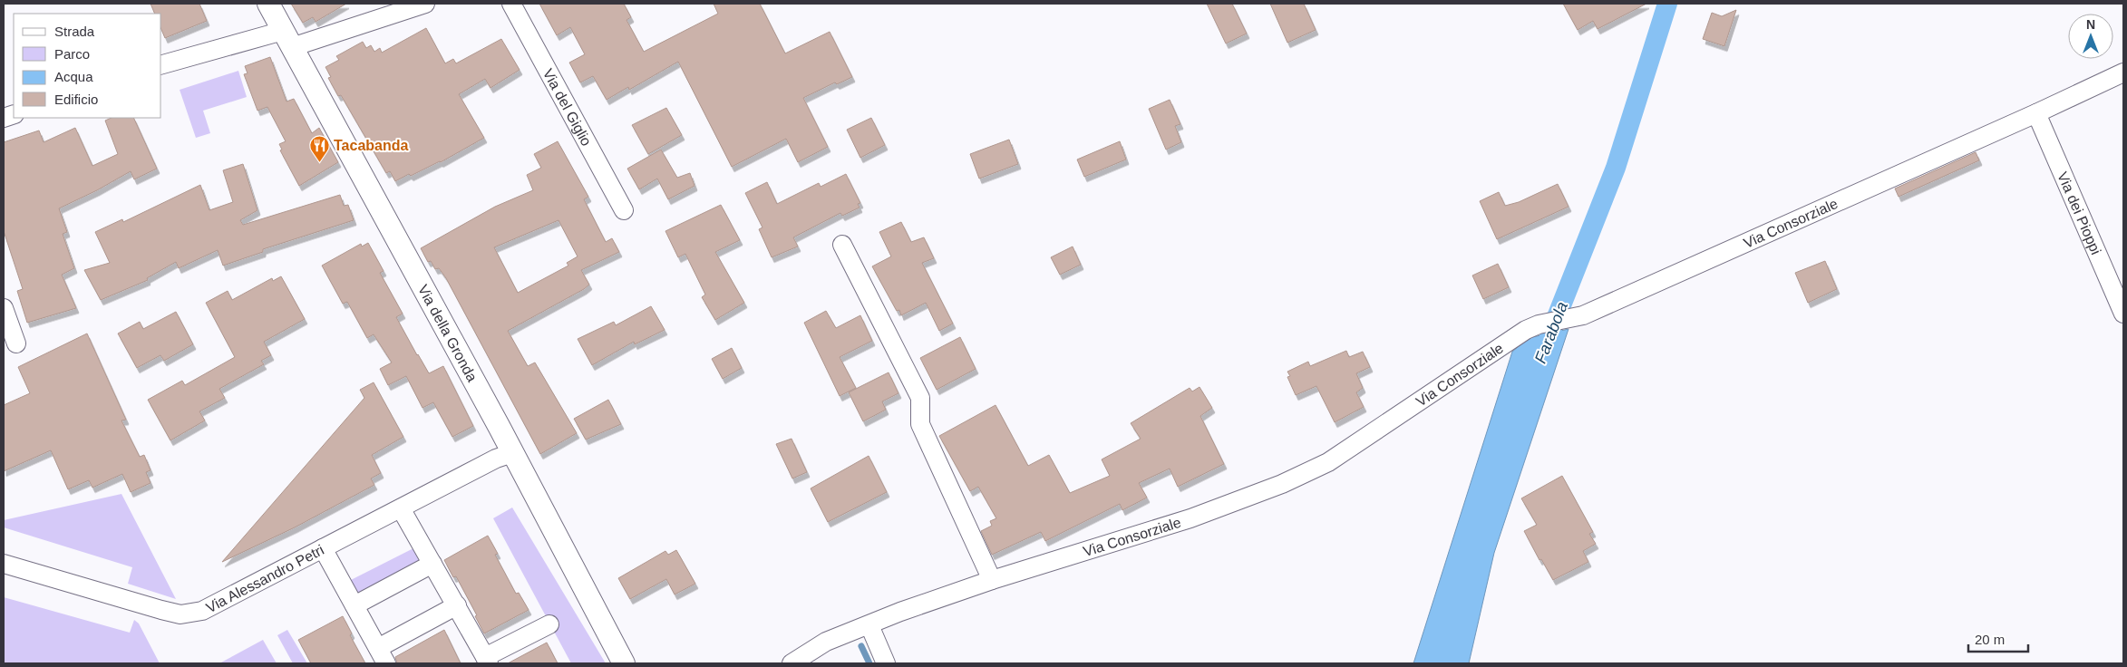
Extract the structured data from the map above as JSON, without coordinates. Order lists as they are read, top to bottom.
{
  "streets": {
    "street": [
      "Via del Giglio",
      "Via dei Pioppi",
      "Via Consorziale",
      "Via della Gronda",
      "Via Alessandro Petri"
    ]
  },
  "crossings": [
    ["Via dei Pioppi", "Via Consorziale"],
    ["Via della Gronda", "Via Alessandro Petri"]
  ],
  "water": ["Farabola"],
  "places": {
    "restaurant": ["Tacabanda"]
  },
  "legend": [
    "Strada",
    "Parco",
    "Acqua",
    "Edificio"
  ],
  "scale_bar": "20 m",
  "north": "top"
}
